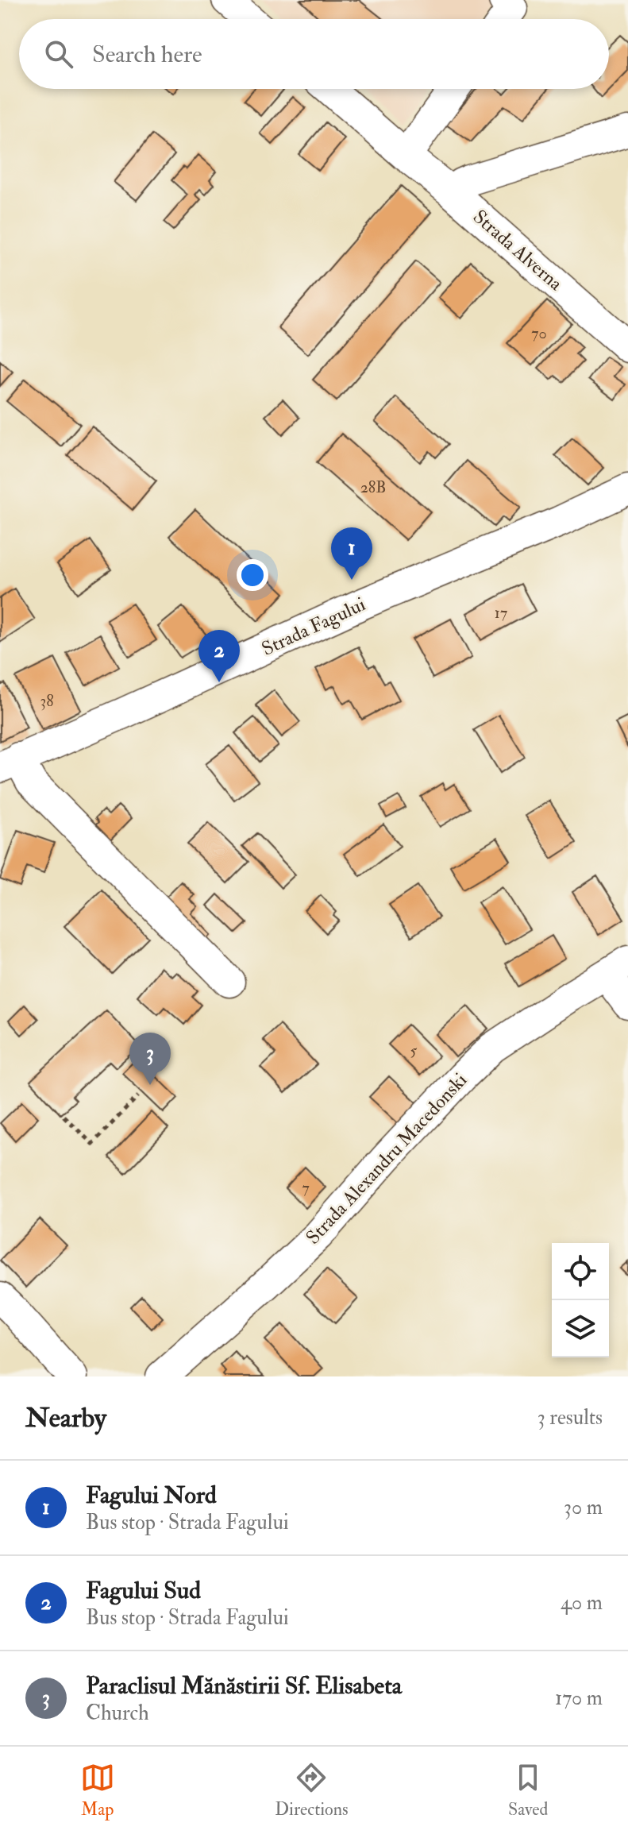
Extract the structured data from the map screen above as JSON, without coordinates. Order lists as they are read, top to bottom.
{
  "streets": {
    "street": ["Strada Alverna", "Strada Fagului", "Strada Alexandru Macedonski"]
  },
  "house_numbers": [
    "70",
    "28B",
    "17",
    "38",
    "5",
    "7"
  ],
  "page": {
    "search": "Search here",
    "pins": ["1", "2", "3"],
    "heading": ["Nearby", "3 results"],
    "list": [
      {
        "mark": "1",
        "name": "Fagului Nord",
        "note": "Bus stop · Strada Fagului",
        "value": "30 m"
      },
      {
        "mark": "2",
        "name": "Fagului Sud",
        "note": "Bus stop · Strada Fagului",
        "value": "40 m"
      },
      {
        "mark": "3",
        "name": "Paraclisul Mănăstirii Sf. Elisabeta",
        "note": "Church",
        "value": "170 m"
      }
    ],
    "nav": ["Map", "Directions", "Saved"]
  }
}
